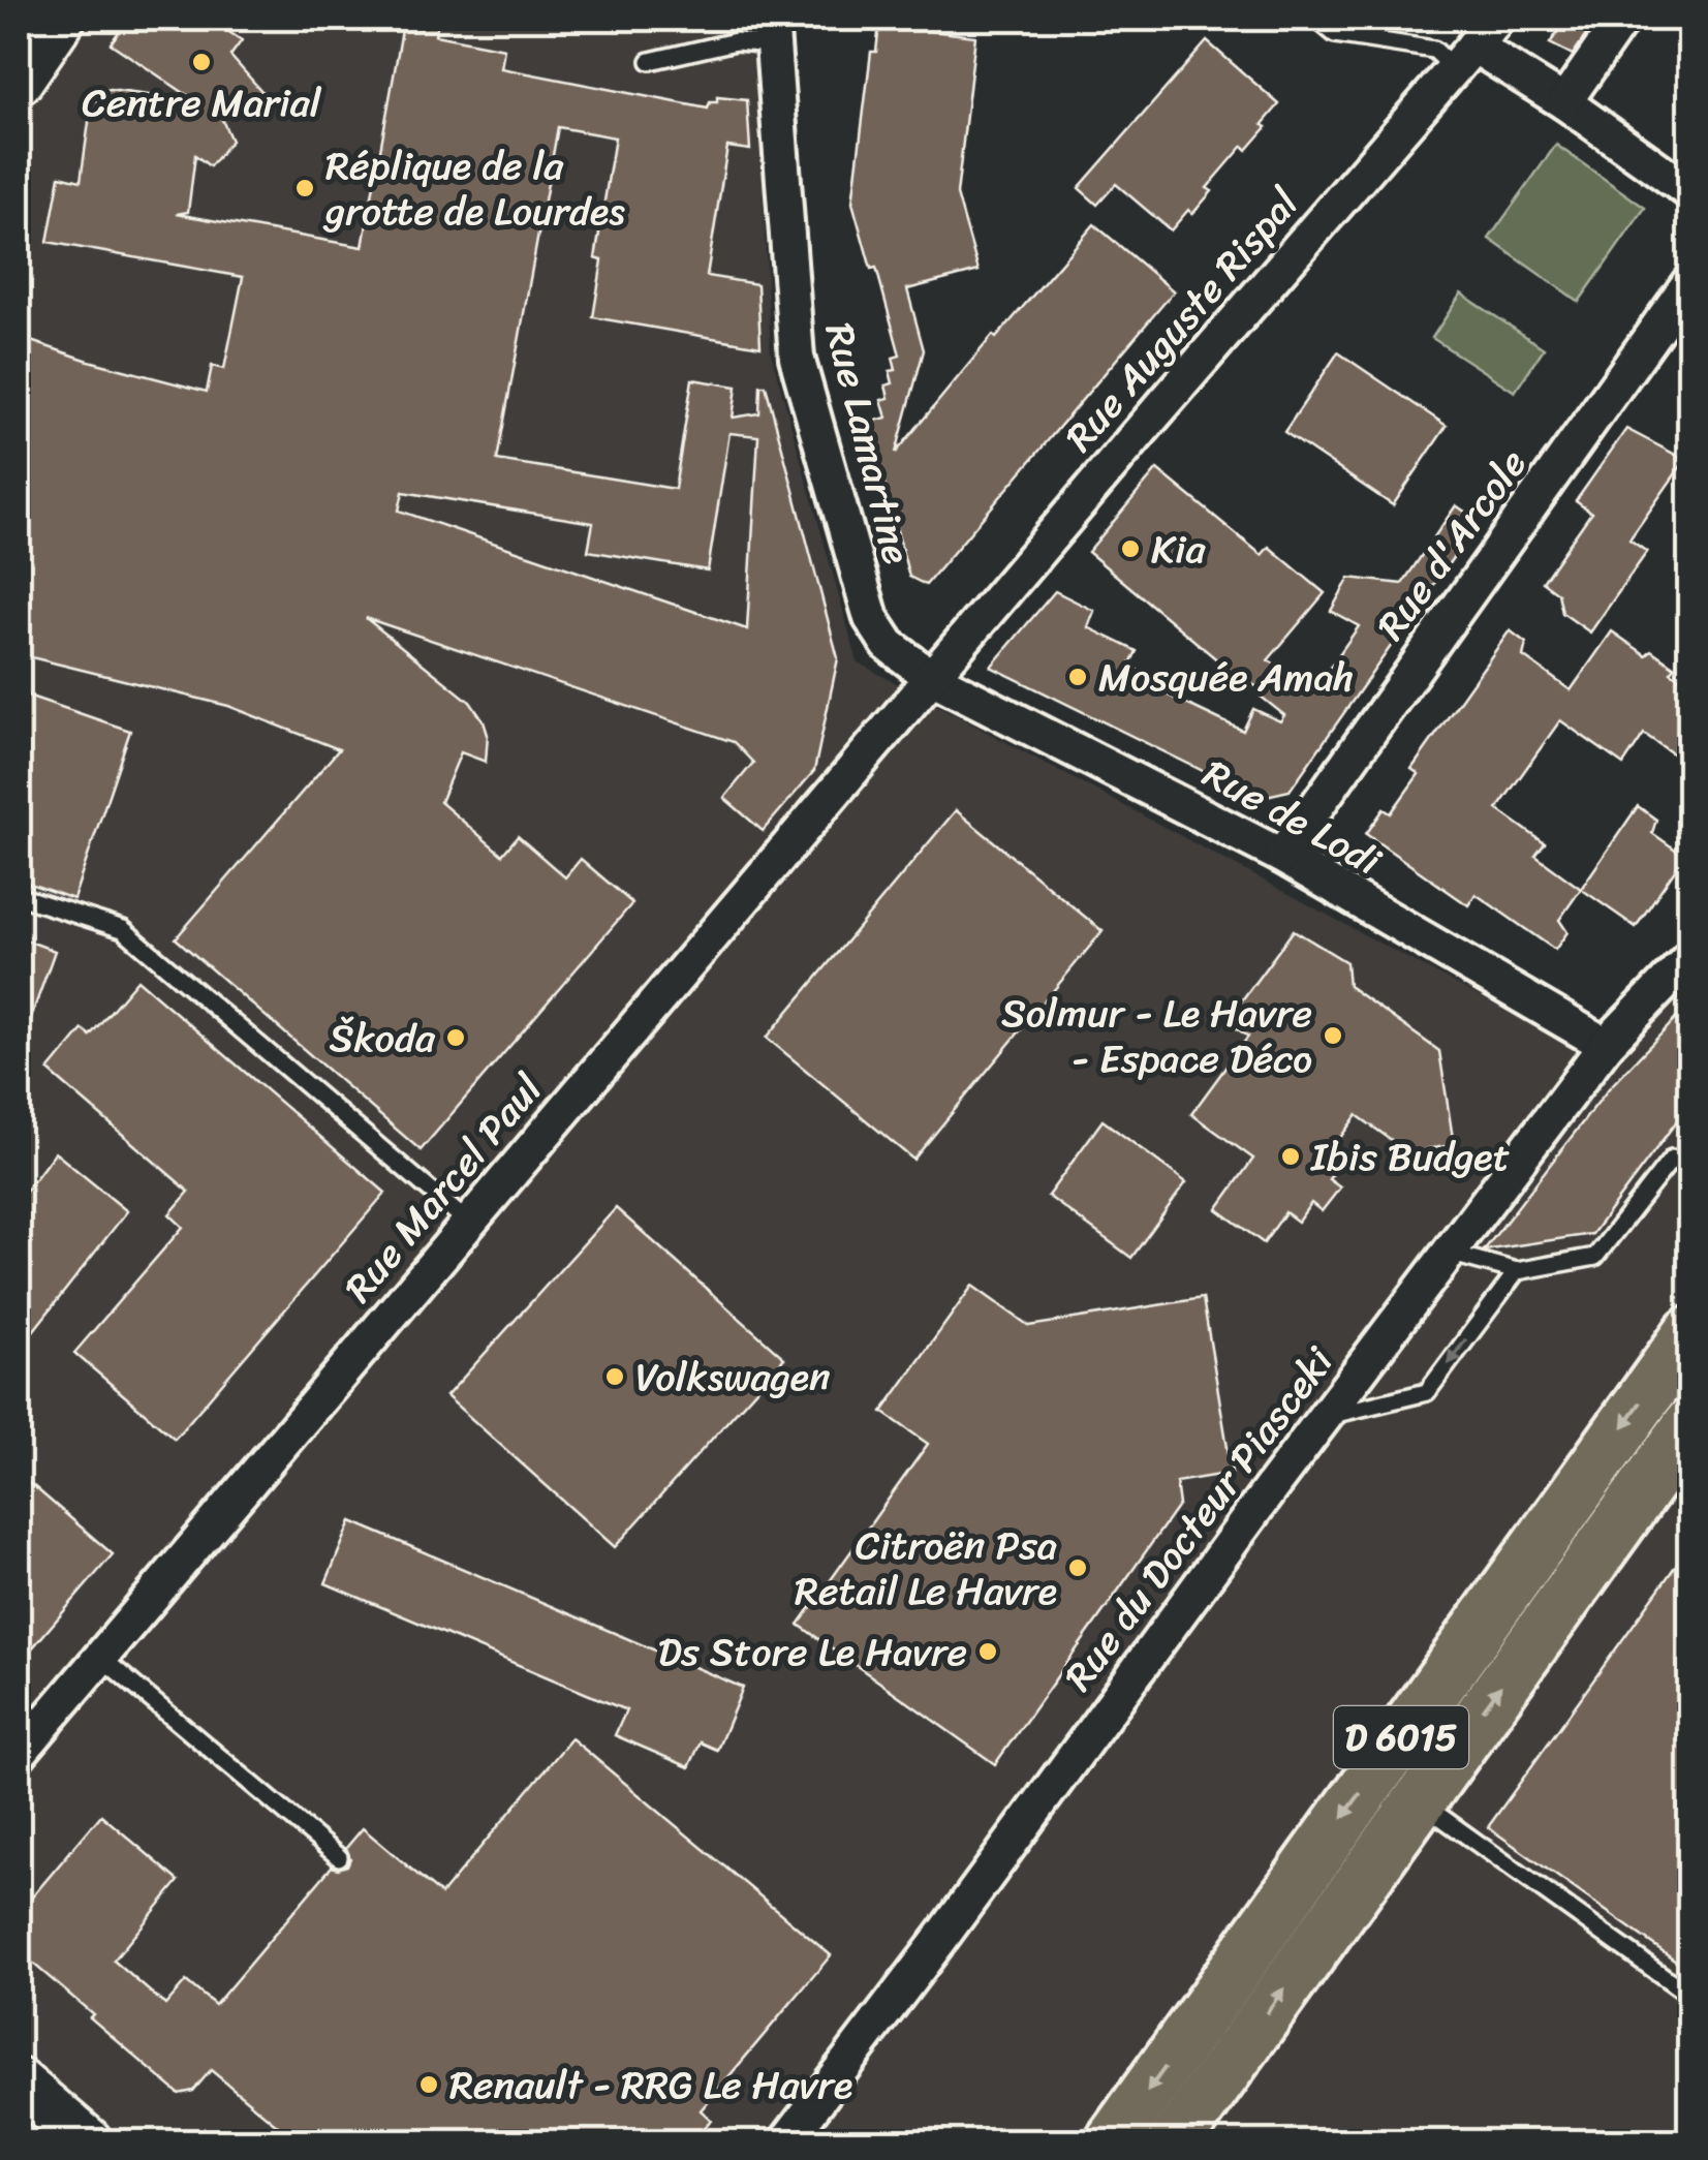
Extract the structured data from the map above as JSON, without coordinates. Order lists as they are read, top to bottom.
{
  "streets": {
    "main road": ["D 6015"],
    "street": [
      "Rue Auguste Rispal",
      "Rue Lamartine",
      "Rue d'Arcole",
      "Rue de Lodi",
      "Rue Marcel Paul",
      "Rue du Docteur Piasceki"
    ]
  },
  "crossings": [
    ["Rue Auguste Rispal", "Rue Lamartine"],
    ["Rue Auguste Rispal", "Rue de Lodi"],
    ["Rue Auguste Rispal", "Rue Marcel Paul"],
    ["Rue Lamartine", "Rue de Lodi"],
    ["Rue Lamartine", "Rue Marcel Paul"],
    ["Rue d'Arcole", "Rue de Lodi"],
    ["Rue de Lodi", "Rue Marcel Paul"],
    ["Rue de Lodi", "Rue du Docteur Piasceki"]
  ],
  "places": [
    "Centre Marial",
    "Réplique de la grotte de Lourdes",
    "Kia",
    "Mosquée Amah",
    "Solmur - Le Havre - Espace Déco",
    "Škoda",
    "Ibis Budget",
    "Volkswagen",
    "Citroën Psa Retail Le Havre",
    "Ds Store Le Havre",
    "Renault - RRG Le Havre"
  ]
}
